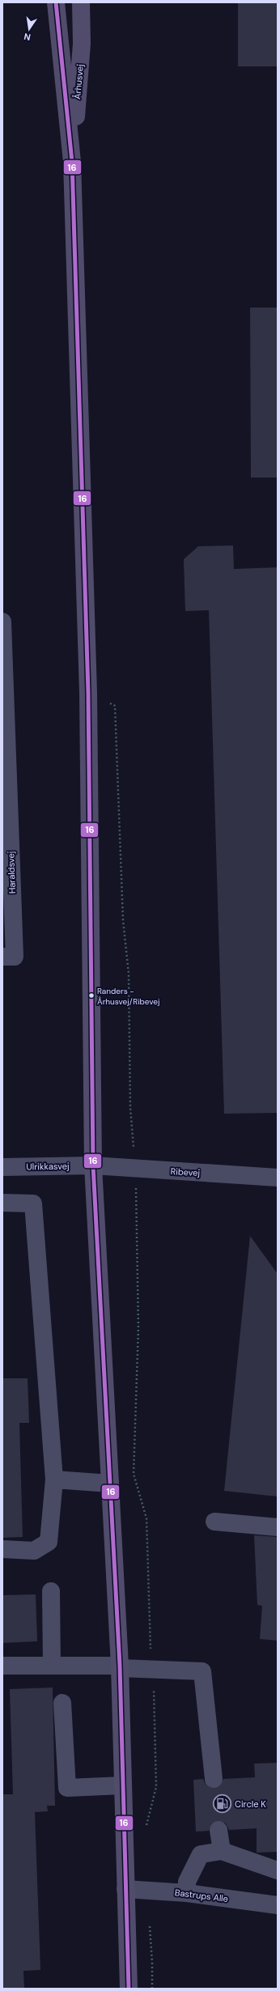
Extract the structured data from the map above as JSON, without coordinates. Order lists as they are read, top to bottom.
{
  "streets": {
    "main road": ["Århusvej"],
    "street": [
      "Haraldsvej",
      "Ulrikkasvej",
      "Ribevej",
      "Bastrups Alle"
    ]
  },
  "crossings": [
    ["Århusvej", "Ulrikkasvej"],
    ["Århusvej", "Ribevej"],
    ["Århusvej", "Bastrups Alle"],
    ["Ulrikkasvej", "Ribevej"]
  ],
  "places": {
    "other": ["Randers - Århusvej/Ribevej"],
    "fuel station": ["Circle K"]
  },
  "lines": ["transit line 16"],
  "north": "bottom"
}
